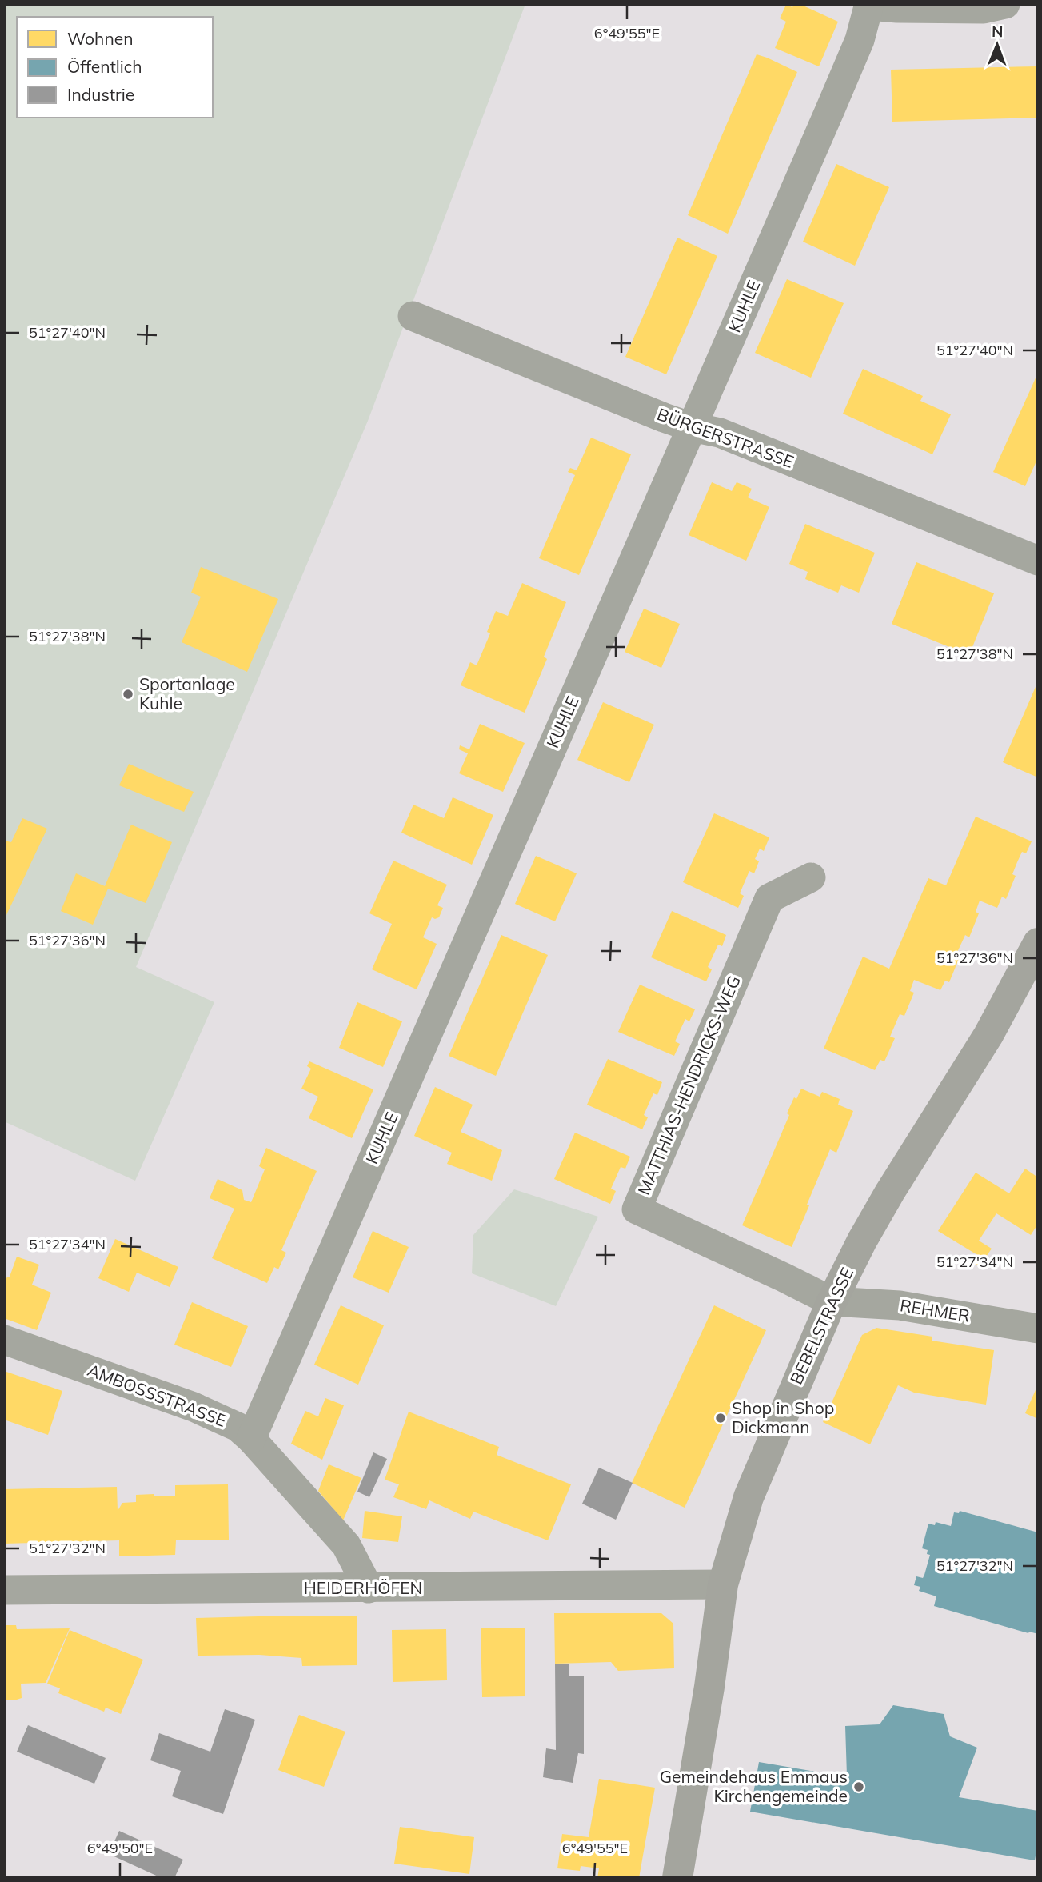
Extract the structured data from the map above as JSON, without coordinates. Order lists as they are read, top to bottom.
{
  "streets": {
    "street": [
      "KUHLE",
      "BÜRGERSTRASSE",
      "MATTHIAS-HENDRICKS-WEG",
      "REHMER",
      "BEBELSTRASSE",
      "AMBOSSSTRASSE",
      "HEIDERHÖFEN"
    ]
  },
  "crossings": [
    ["KUHLE", "BÜRGERSTRASSE"],
    ["KUHLE", "AMBOSSSTRASSE"],
    ["MATTHIAS-HENDRICKS-WEG", "REHMER"],
    ["MATTHIAS-HENDRICKS-WEG", "BEBELSTRASSE"],
    ["REHMER", "BEBELSTRASSE"],
    ["BEBELSTRASSE", "HEIDERHÖFEN"],
    ["AMBOSSSTRASSE", "HEIDERHÖFEN"]
  ],
  "places": ["Sportanlage Kuhle", "Shop in Shop Dickmann", "Gemeindehaus Emmaus Kirchengemeinde"],
  "legend": ["Wohnen", "Öffentlich", "Industrie"],
  "north": "top",
  "coordinates": [
    "6°49'55\"E",
    "51°27'40\"N",
    "51°27'38\"N",
    "51°27'36\"N",
    "51°27'34\"N",
    "51°27'32\"N",
    "6°49'50\"E"
  ]
}
